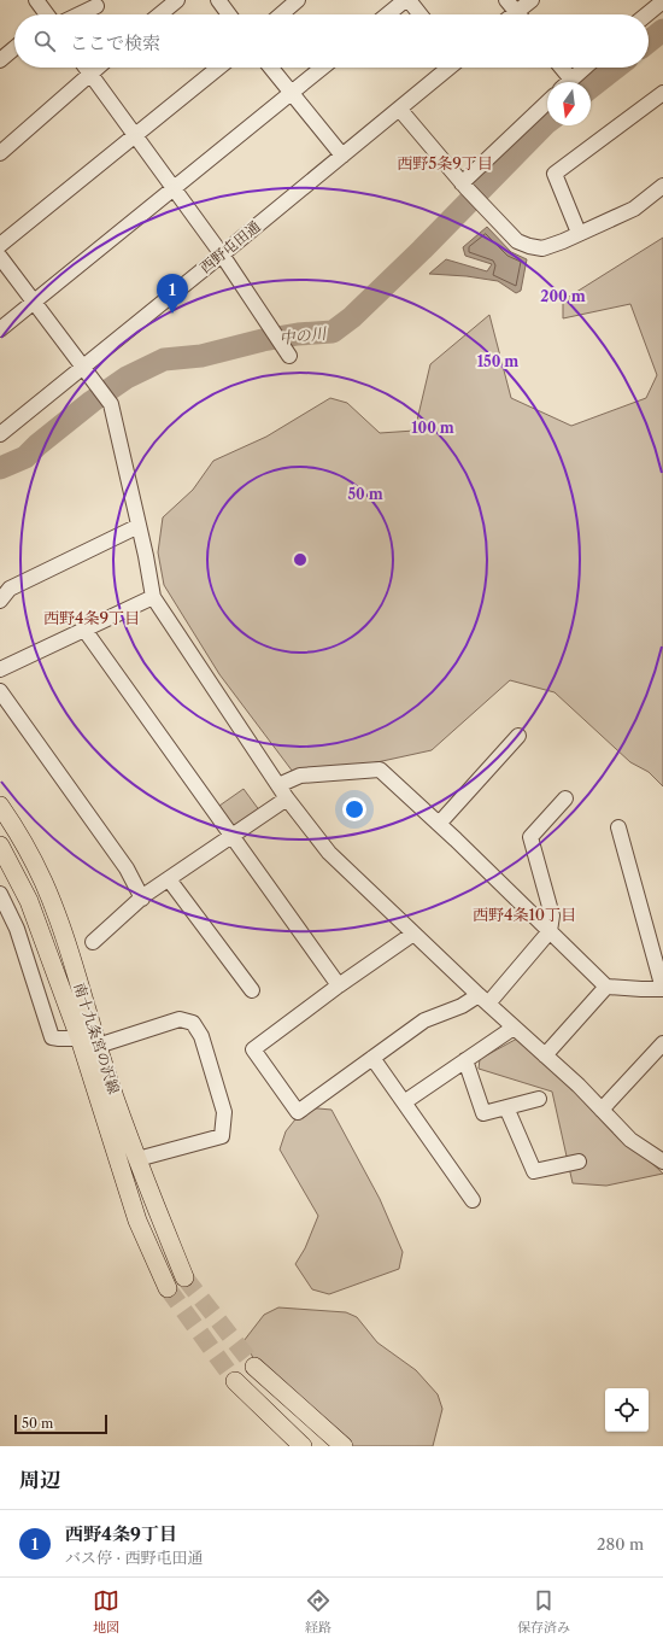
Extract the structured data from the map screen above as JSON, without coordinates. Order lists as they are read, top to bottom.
{
  "streets": {
    "main road": ["南十九条宮の沢線"],
    "street": ["西野屯田通"]
  },
  "districts": ["西野5条9丁目", "西野4条9丁目", "西野4条10丁目"],
  "water": ["中の川"],
  "scale_bar": "50 m",
  "north": "bottom",
  "page": {
    "search": "ここで検索",
    "pins": "1",
    "scale": "50 m",
    "heading": "周辺",
    "list": [
      {
        "mark": "1",
        "name": "西野4条9丁目",
        "note": "バス停 · 西野屯田通",
        "value": "280 m"
      }
    ],
    "nav": ["地図", "経路", "保存済み"]
  },
  "rings": [
    "200 m",
    "150 m",
    "100 m",
    "50 m"
  ]
}
